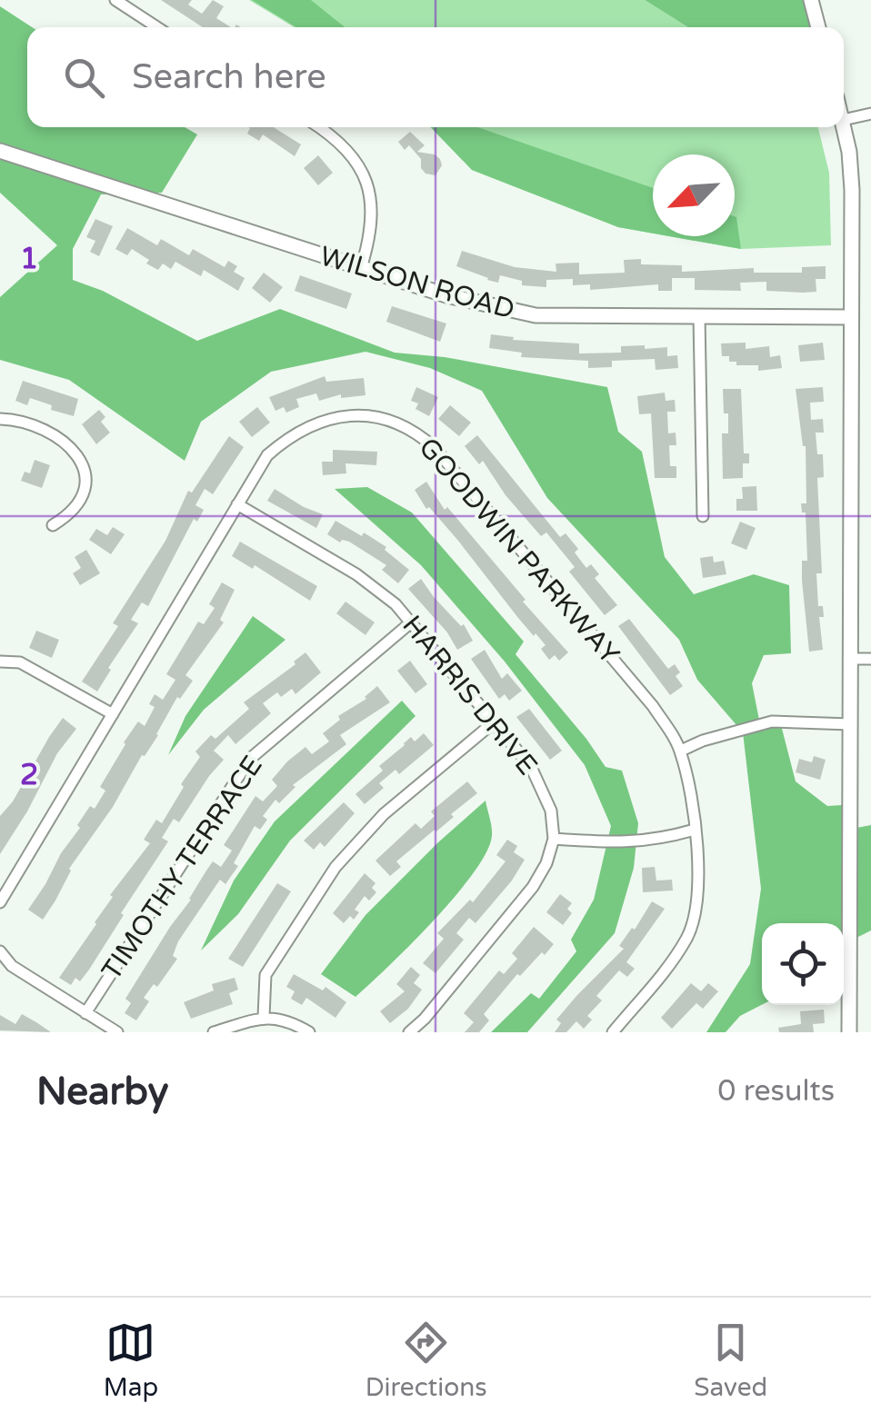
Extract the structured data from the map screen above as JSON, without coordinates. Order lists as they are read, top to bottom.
{
  "streets": {
    "street": [
      "WILSON ROAD",
      "GOODWIN PARKWAY",
      "HARRIS DRIVE",
      "TIMOTHY TERRACE"
    ]
  },
  "crossings": [
    ["GOODWIN PARKWAY", "HARRIS DRIVE"],
    ["HARRIS DRIVE", "TIMOTHY TERRACE"]
  ],
  "north": "bottom left",
  "page": {
    "search": "Search here",
    "heading": ["Nearby", "0 results"],
    "nav": ["Map", "Directions", "Saved"]
  },
  "grid": {
    "rows": ["1", "2"]
  }
}
